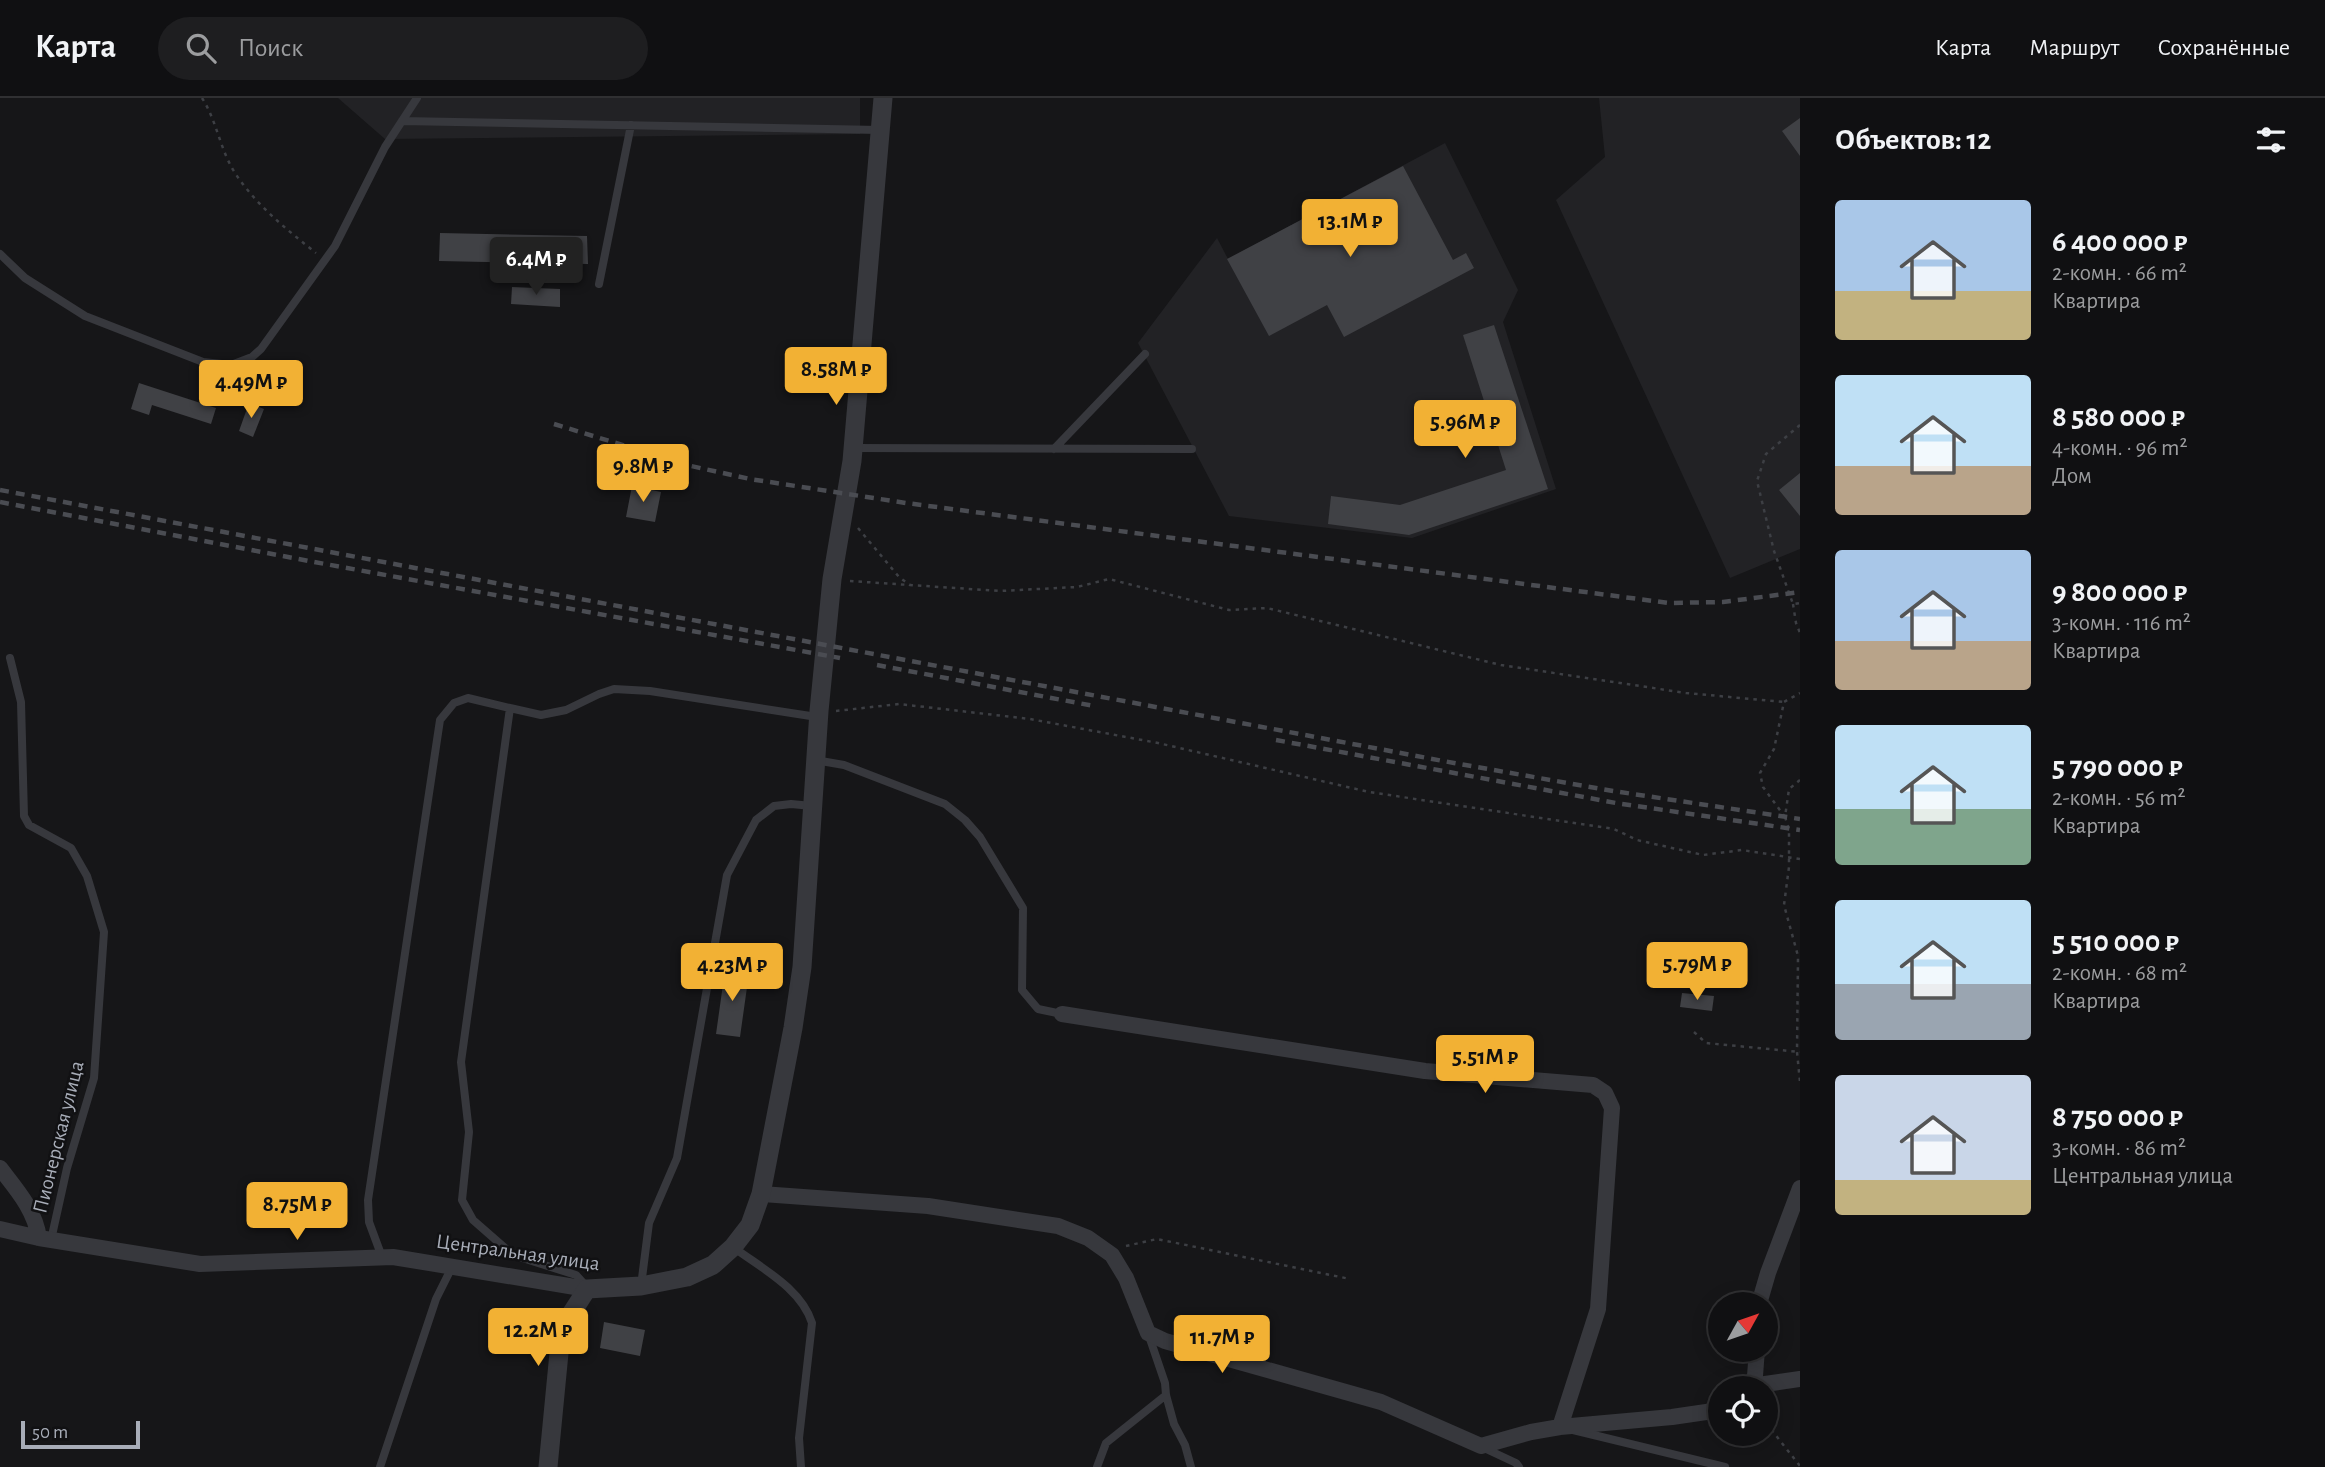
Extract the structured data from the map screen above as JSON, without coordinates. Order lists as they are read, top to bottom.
{
  "streets": {
    "street": ["Центральная улица"],
    "lane": ["Пионерская улица"]
  },
  "crossings": [
    ["Пионерская улица", "Центральная улица"]
  ],
  "scale_bar": "50 m",
  "north": "top right",
  "page": {
    "header": "Карта",
    "search": "Поиск",
    "nav": ["Карта", "Маршрут", "Сохранённые"],
    "heading": "Объектов: 12",
    "list": [
      {
        "name": "6 400 000 ₽",
        "note": "2-комн. · 66 m² · Квартира"
      },
      {
        "name": "8 580 000 ₽",
        "note": "4-комн. · 96 m² · Дом"
      },
      {
        "name": "9 800 000 ₽",
        "note": "3-комн. · 116 m² · Квартира"
      },
      {
        "name": "5 790 000 ₽",
        "note": "2-комн. · 56 m² · Квартира"
      },
      {
        "name": "5 510 000 ₽",
        "note": "2-комн. · 68 m² · Квартира"
      },
      {
        "name": "8 750 000 ₽",
        "note": "3-комн. · 86 m² · Центральная улица"
      }
    ],
    "price": [
      "13.1M ₽",
      "6.4M ₽",
      "8.58M ₽",
      "4.49M ₽",
      "5.96M ₽",
      "9.8M ₽",
      "5.79M ₽",
      "4.23M ₽",
      "5.51M ₽",
      "8.75M ₽",
      "12.2M ₽",
      "11.7M ₽"
    ],
    "scale": "50 m"
  }
}
